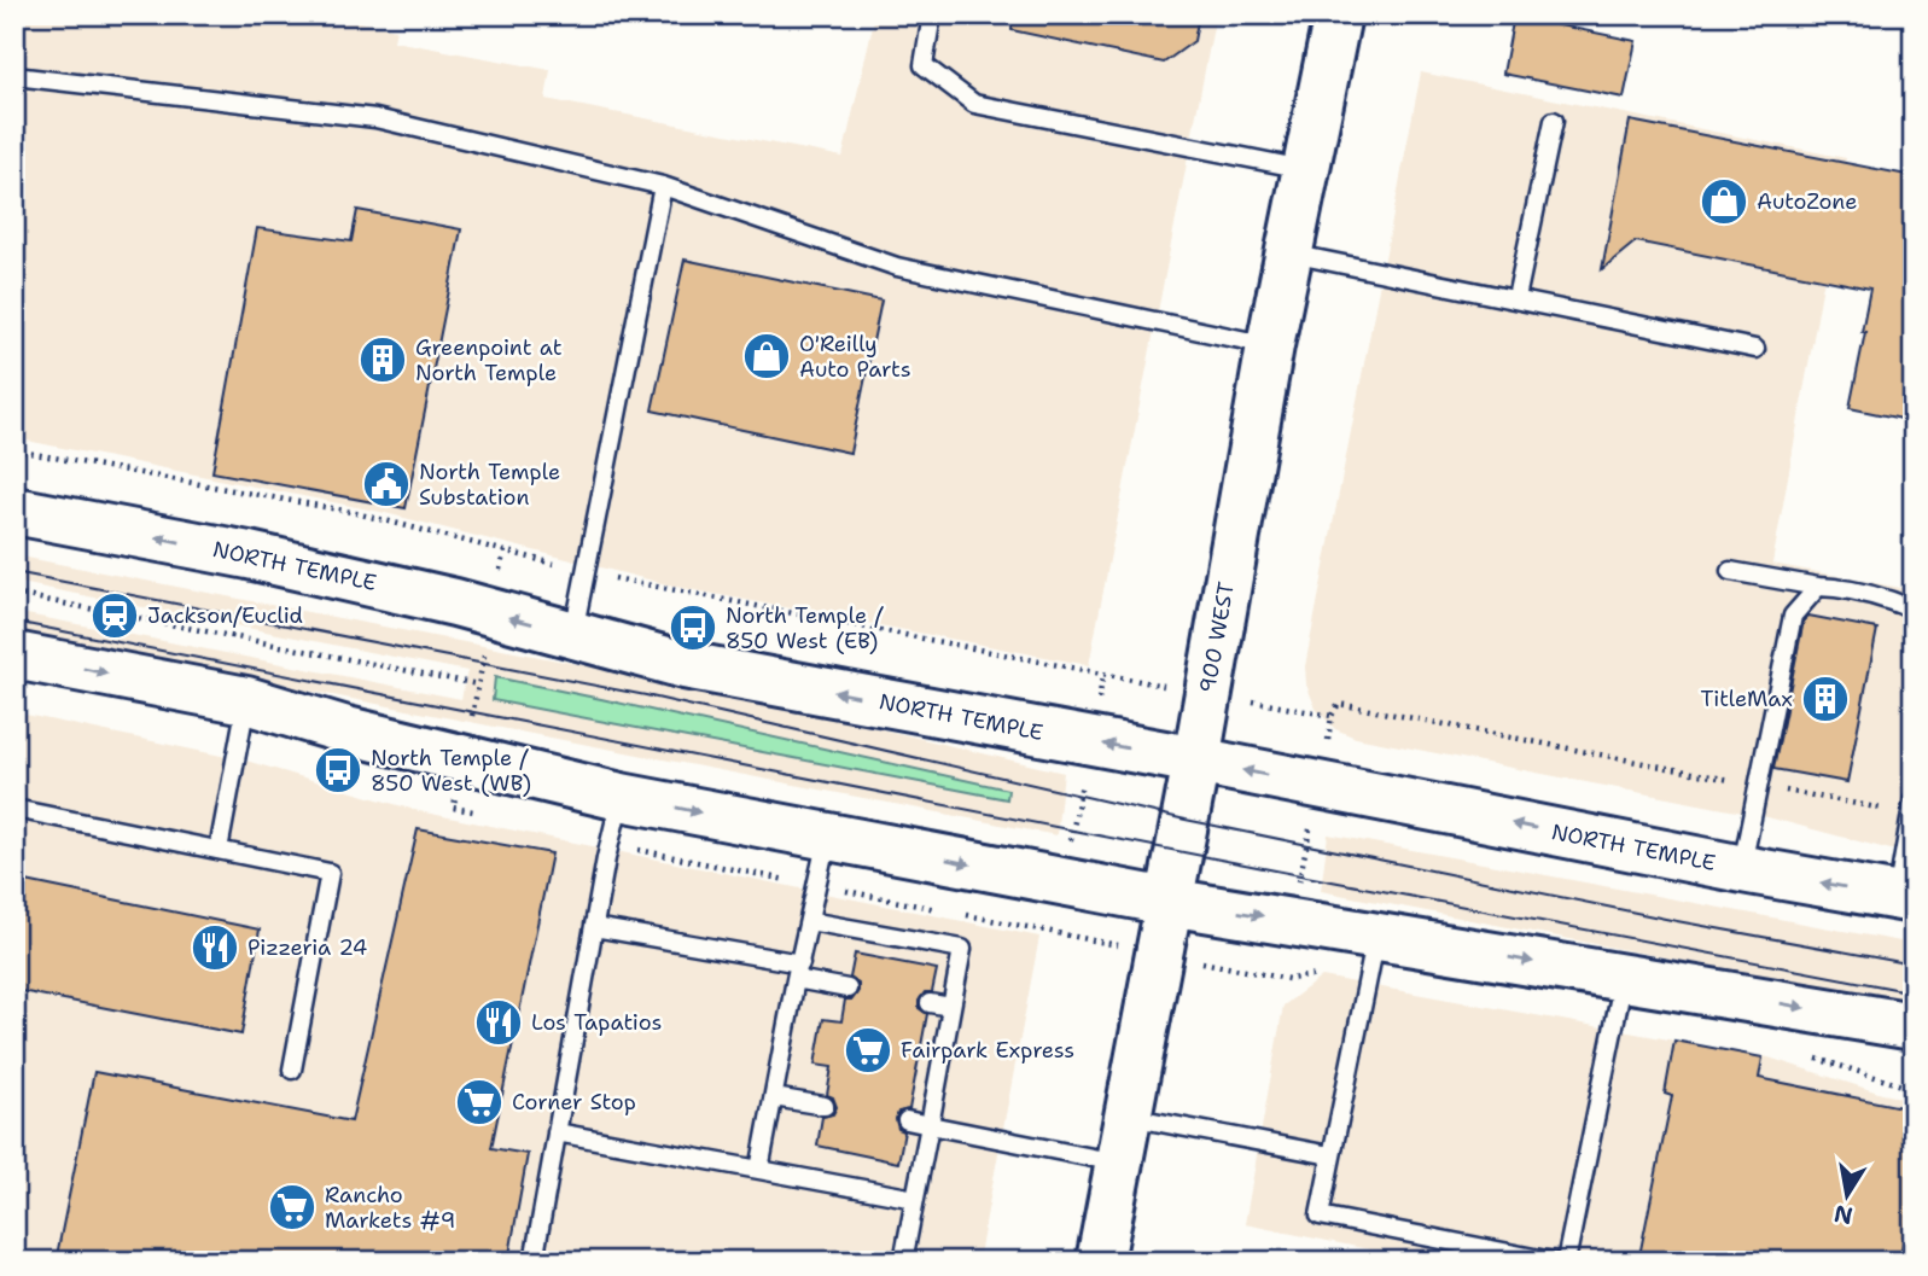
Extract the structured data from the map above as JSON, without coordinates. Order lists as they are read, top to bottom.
{
  "streets": {
    "main road": ["NORTH TEMPLE", "900 WEST"]
  },
  "crossings": [
    ["NORTH TEMPLE", "900 WEST"]
  ],
  "places": {
    "shop": ["AutoZone", "O'Reilly Auto Parts"],
    "building": ["Greenpoint at North Temple", "TitleMax"],
    "public building": ["North Temple Substation"],
    "station": ["Jackson/Euclid"],
    "bus stop": ["North Temple / 850 West (EB)", "North Temple / 850 West (WB)"],
    "restaurant": ["Pizzeria 24", "Los Tapatios"],
    "supermarket": ["Fairpark Express", "Corner Stop", "Rancho Markets #9"]
  },
  "north": "bottom"
}
